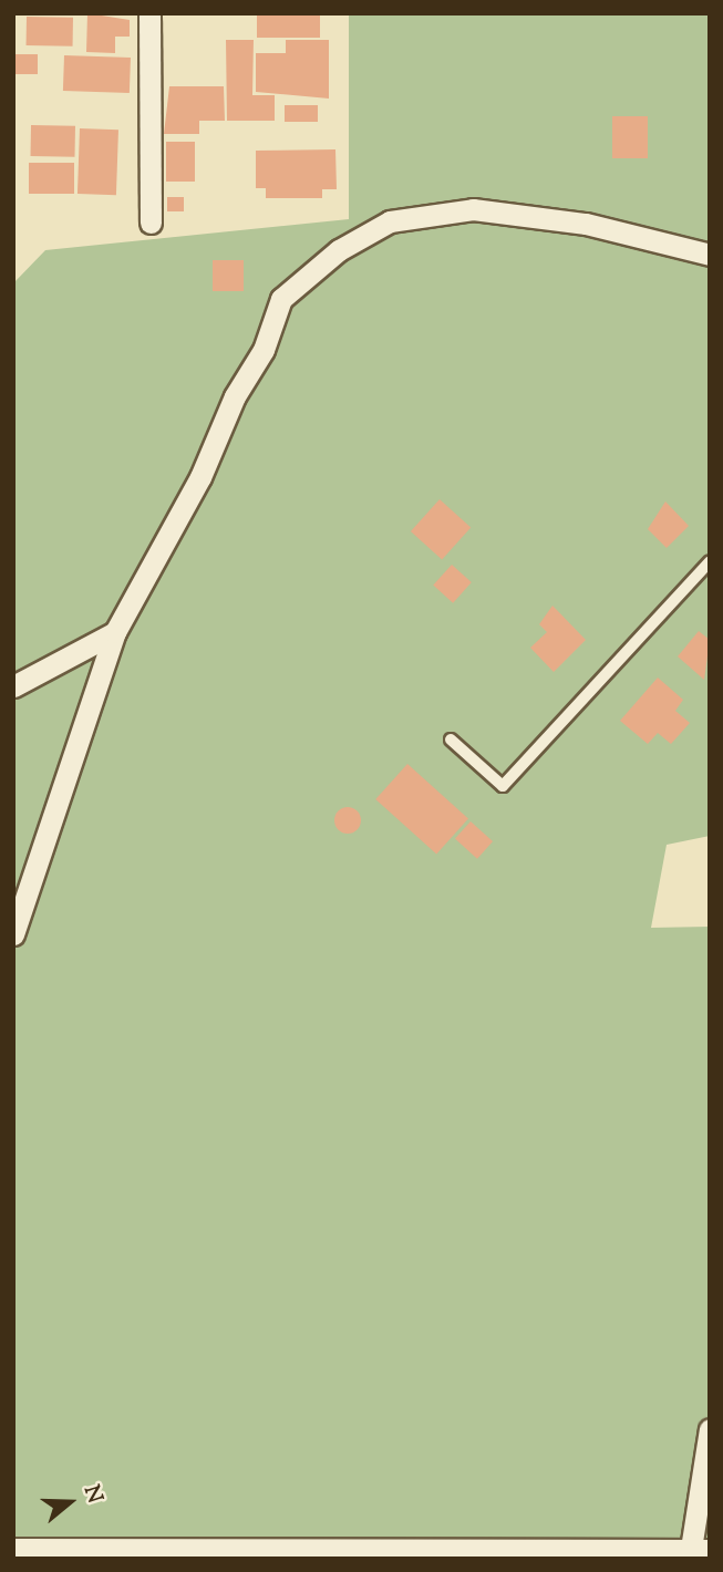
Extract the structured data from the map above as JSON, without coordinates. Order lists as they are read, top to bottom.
{
  "north": "right"
}
